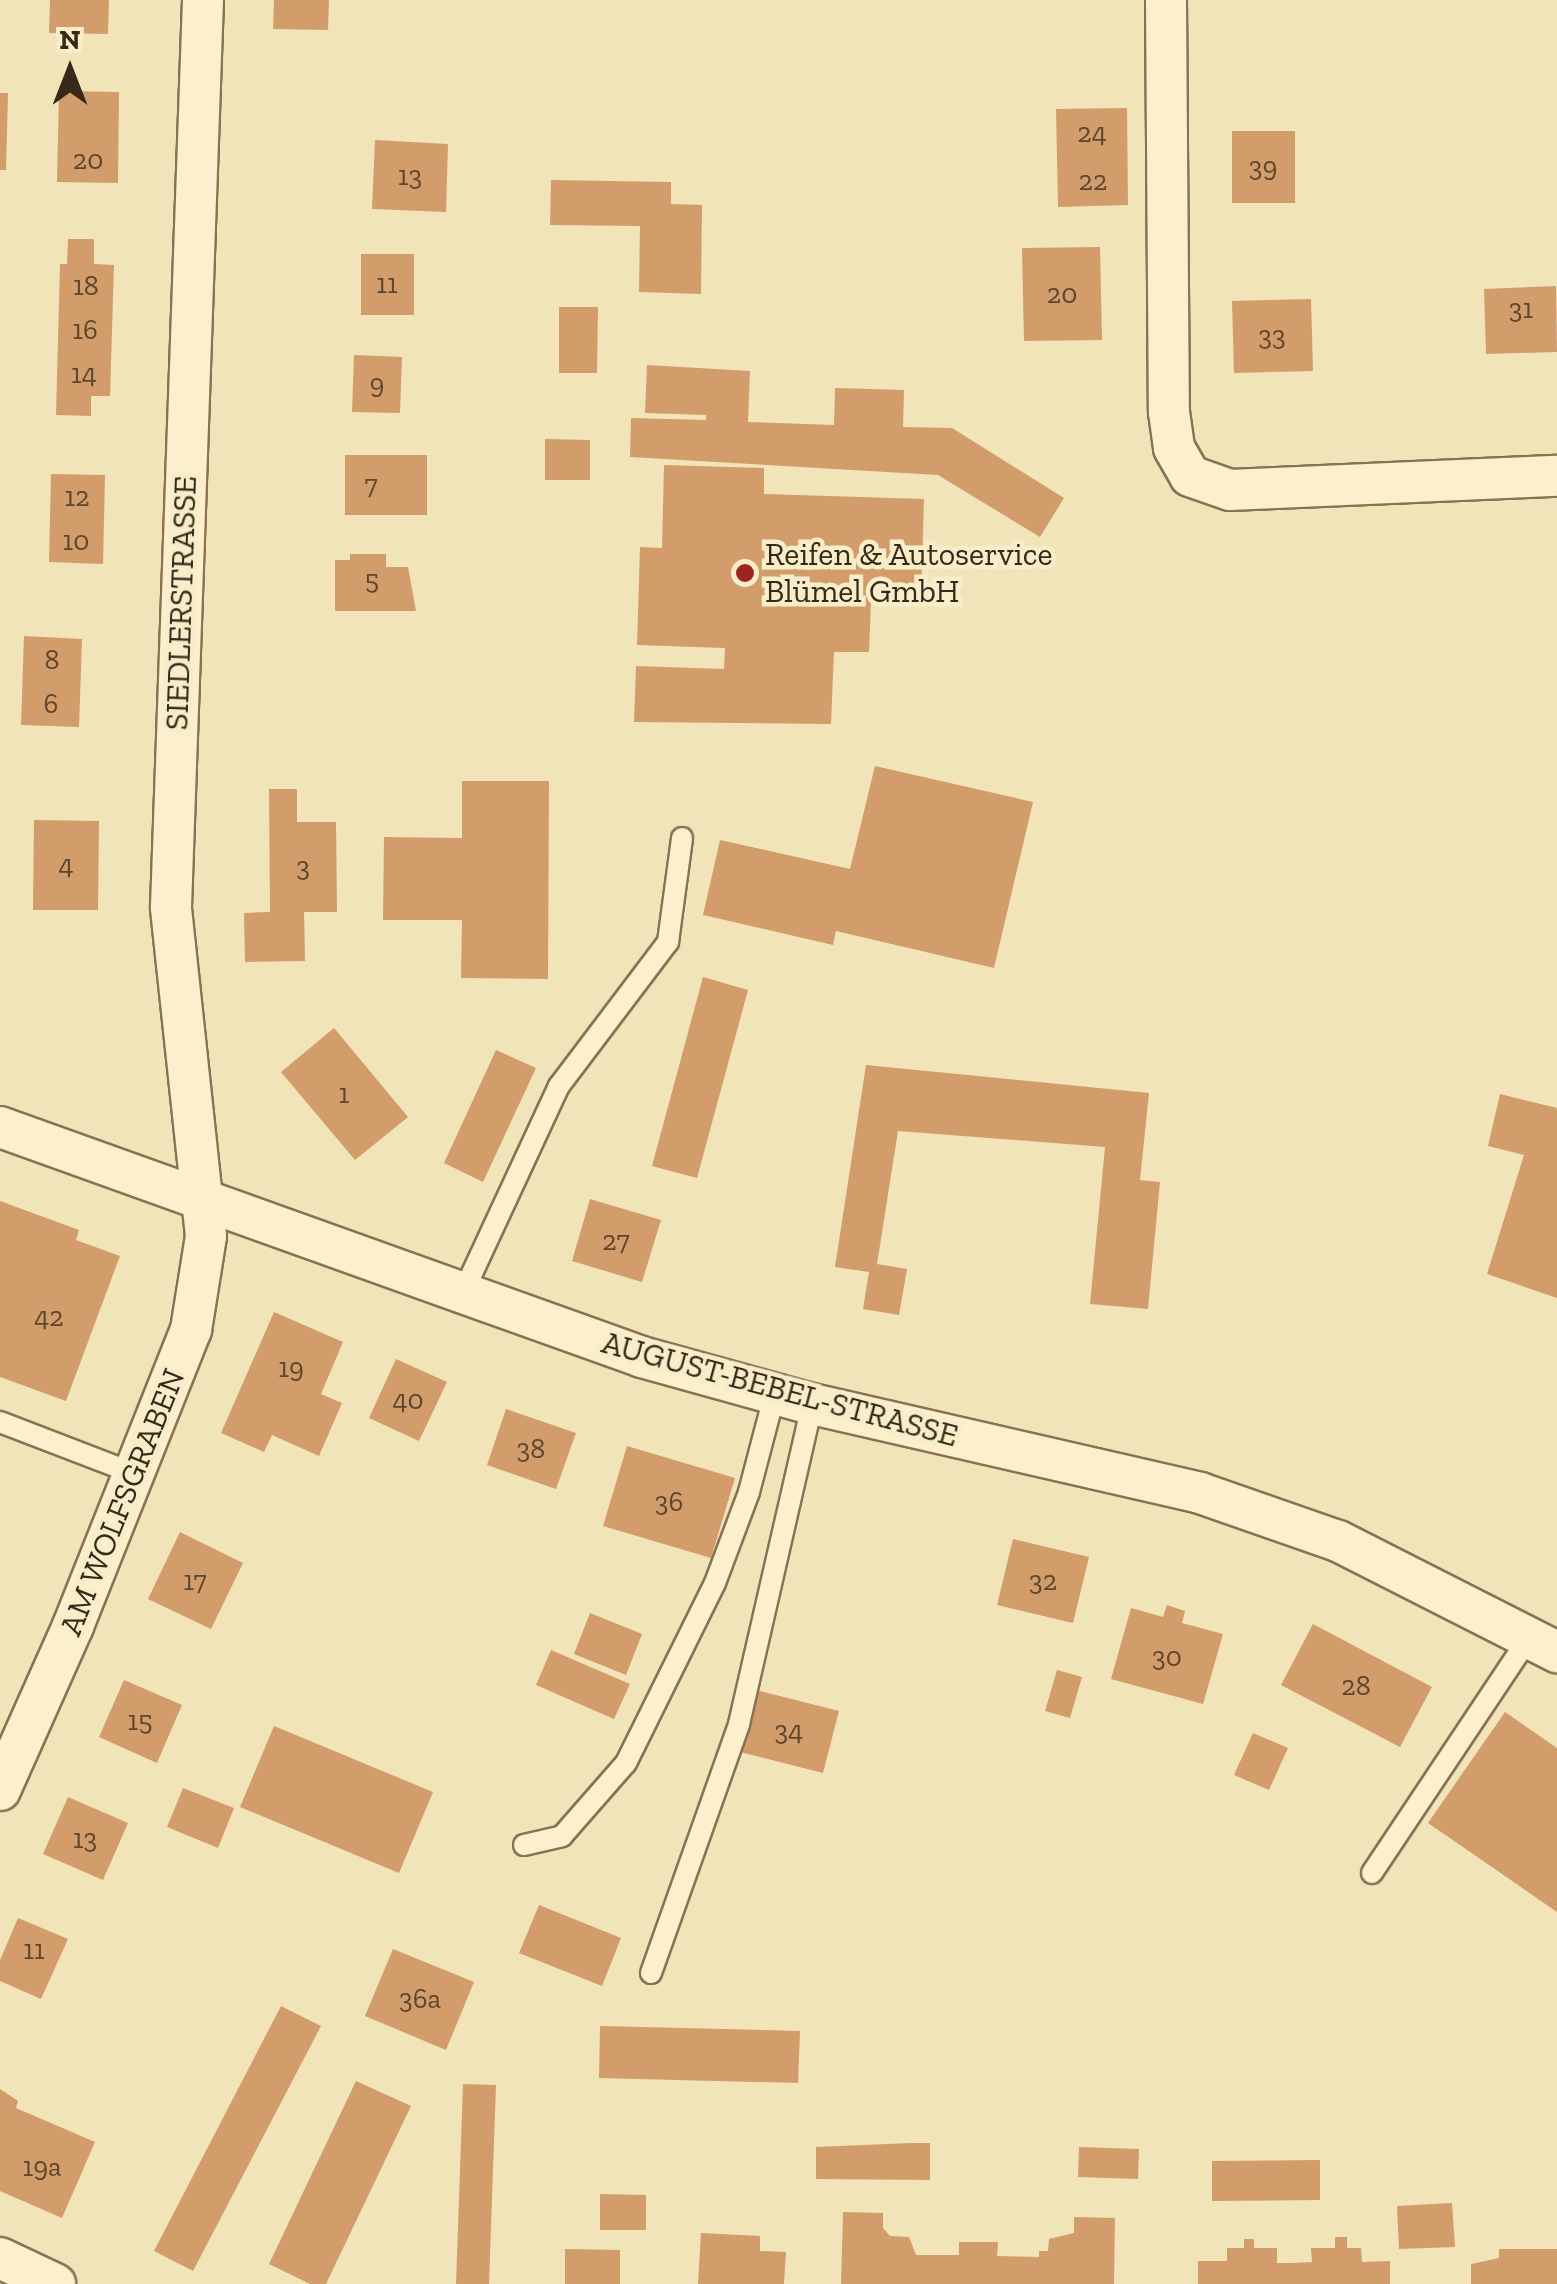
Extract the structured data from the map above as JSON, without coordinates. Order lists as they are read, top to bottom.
{
  "streets": {
    "street": ["SIEDLERSTRASSE", "AUGUST-BEBEL-STRASSE", "AM WOLFSGRABEN"]
  },
  "crossings": [
    ["SIEDLERSTRASSE", "AUGUST-BEBEL-STRASSE"],
    ["SIEDLERSTRASSE", "AM WOLFSGRABEN"],
    ["AUGUST-BEBEL-STRASSE", "AM WOLFSGRABEN"]
  ],
  "places": ["Reifen & Autoservice Blümel GmbH"],
  "house_numbers": [
    "24",
    "20",
    "39",
    "13",
    "22",
    "11",
    "18",
    "20",
    "31",
    "16",
    "33",
    "14",
    "9",
    "7",
    "12",
    "10",
    "5",
    "8",
    "6",
    "4",
    "3",
    "1",
    "27",
    "42",
    "19",
    "40",
    "38",
    "36",
    "17",
    "32",
    "30",
    "28",
    "15",
    "34",
    "13",
    "11",
    "36a",
    "19a"
  ],
  "north": "top"
}
